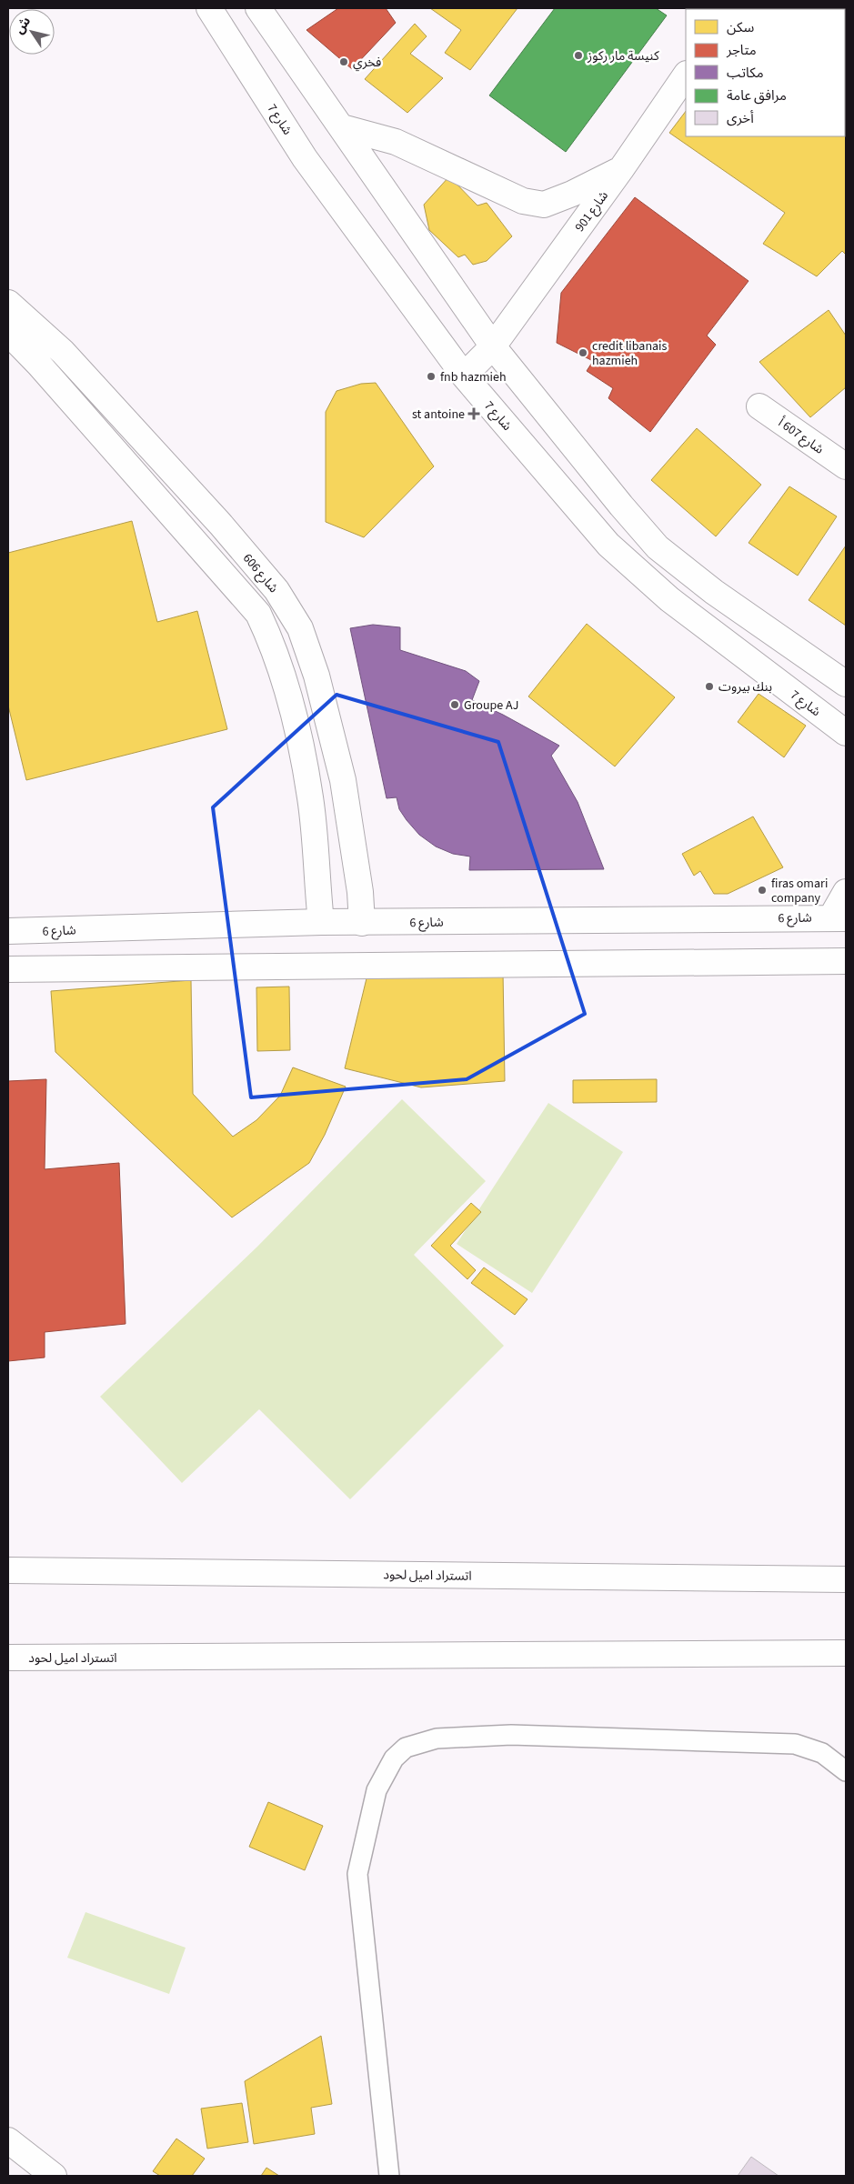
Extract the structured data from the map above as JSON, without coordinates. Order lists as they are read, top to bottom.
{
  "streets": {
    "main road": [
      "شارع 7",
      "شارع 901",
      "شارع 607 أ",
      "شارع 606",
      "شارع 6",
      "اتستراد اميل لحود"
    ]
  },
  "crossings": [
    ["شارع 7", "شارع 901"],
    ["شارع 606", "شارع 6"]
  ],
  "places": {
    "other": [
      "كنيسة مار ركوز",
      "فخري",
      "credit libanais hazmieh",
      "fnb hazmieh",
      "بنك بيروت",
      "Groupe AJ",
      "firas omari company"
    ],
    "health": ["st antoine"]
  },
  "legend": [
    "سكن",
    "متاجر",
    "مكاتب",
    "مرافق عامة",
    "أخرى"
  ],
  "north": "top left"
}
